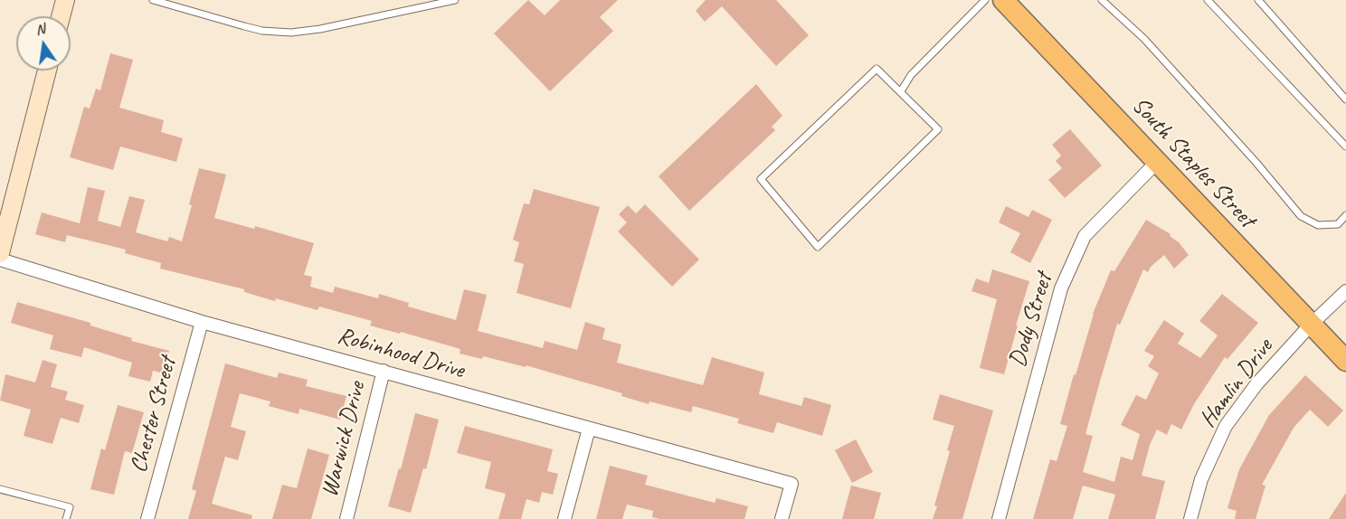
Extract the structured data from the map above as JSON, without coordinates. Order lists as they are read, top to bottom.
{
  "streets": {
    "main road": ["South Staples Street"],
    "street": [
      "Dody Street",
      "Robinhood Drive",
      "Hamlin Drive",
      "Chester Street",
      "Warwick Drive"
    ]
  },
  "crossings": [
    ["South Staples Street", "Dody Street"],
    ["South Staples Street", "Hamlin Drive"],
    ["Robinhood Drive", "Chester Street"],
    ["Robinhood Drive", "Warwick Drive"]
  ],
  "north": "top"
}
